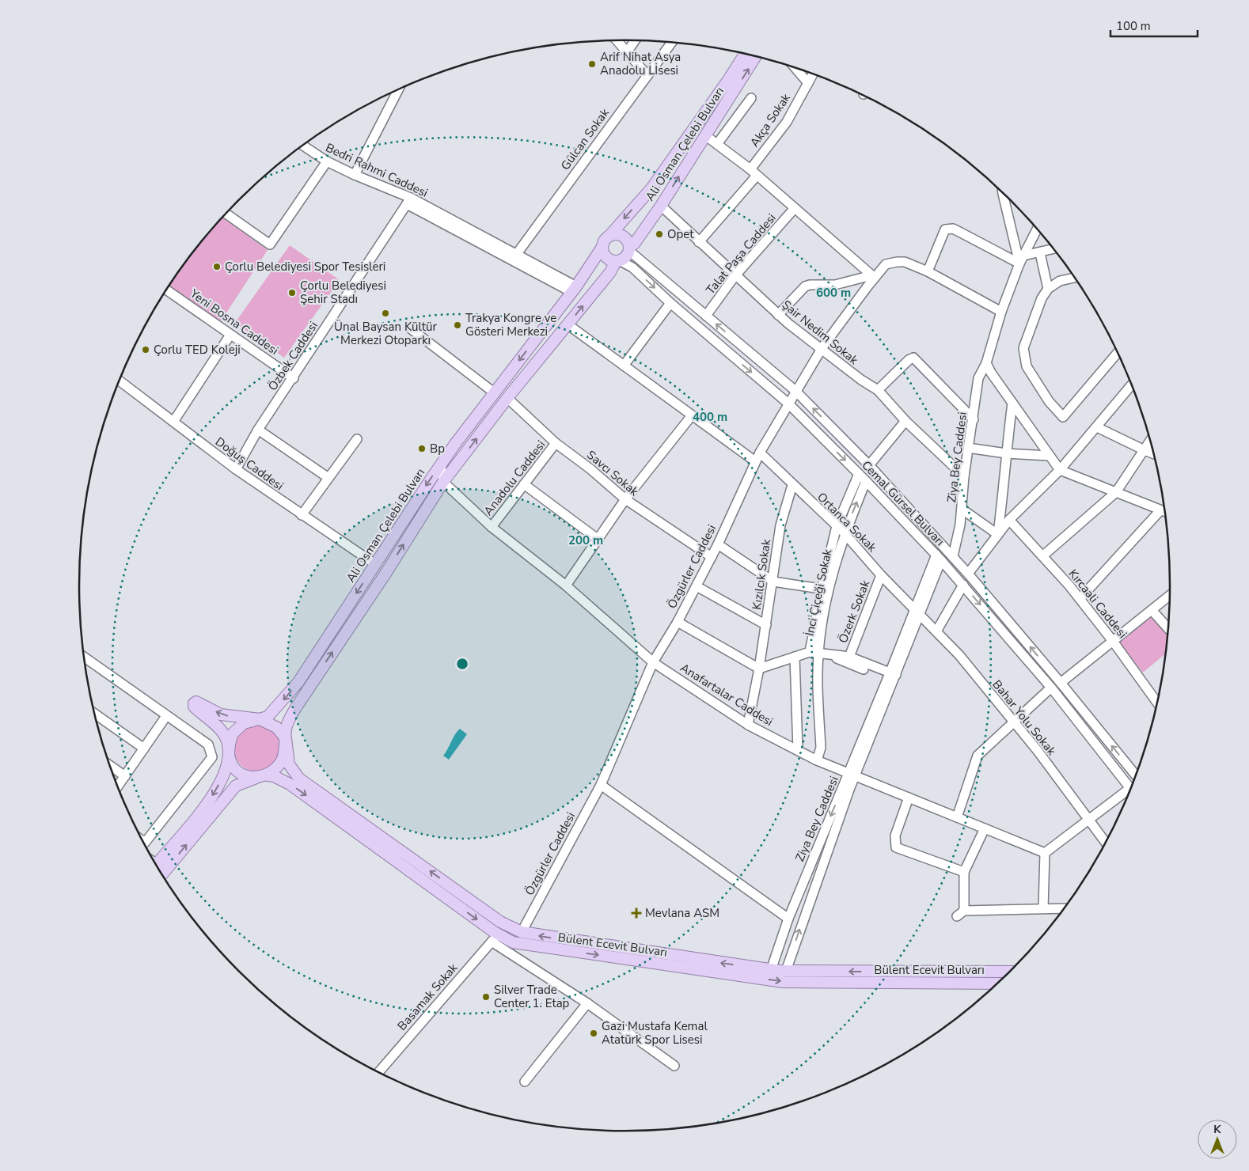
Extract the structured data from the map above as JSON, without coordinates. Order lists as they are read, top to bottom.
{
  "streets": {
    "main road": ["Ali Osman Çelebi Bulvarı", "Bülent Ecevit Bulvarı"],
    "street": [
      "Akça Sokak",
      "Gülcan Sokak",
      "Bedri Rahmi Caddesi",
      "Talat Paşa Caddesi",
      "Yeni Bosna Caddesi",
      "Şair Nedim Sokak",
      "Özbek Caddesi",
      "Ziya Bey Caddesi",
      "Doğuş Caddesi",
      "Savcı Sokak",
      "Anadolu Caddesi",
      "Cemal Gürsel Bulvarı",
      "Ortanca Sokak",
      "Özgürler Caddesi",
      "Kızılcık Sokak",
      "İnci Çiçeği Sokak",
      "Kırcaali Caddesi",
      "Özerk Sokak",
      "Anafartalar Caddesi",
      "Bahar Yolu Sokak",
      "Basamak Sokak"
    ]
  },
  "crossings": [
    ["Akça Sokak", "Şair Nedim Sokak"],
    ["Gülcan Sokak", "Bedri Rahmi Caddesi"],
    ["Ali Osman Çelebi Bulvarı", "Bedri Rahmi Caddesi"],
    ["Ali Osman Çelebi Bulvarı", "Şair Nedim Sokak"],
    ["Ali Osman Çelebi Bulvarı", "Doğuş Caddesi"],
    ["Ali Osman Çelebi Bulvarı", "Cemal Gürsel Bulvarı"],
    ["Ali Osman Çelebi Bulvarı", "Bülent Ecevit Bulvarı"],
    ["Bedri Rahmi Caddesi", "Özbek Caddesi"],
    ["Talat Paşa Caddesi", "Şair Nedim Sokak"],
    ["Talat Paşa Caddesi", "Cemal Gürsel Bulvarı"],
    ["Yeni Bosna Caddesi", "Özbek Caddesi"],
    ["Şair Nedim Sokak", "Ziya Bey Caddesi"],
    ["Şair Nedim Sokak", "Özgürler Caddesi"],
    ["Özbek Caddesi", "Doğuş Caddesi"],
    ["Ziya Bey Caddesi", "Cemal Gürsel Bulvarı"],
    ["Ziya Bey Caddesi", "Ortanca Sokak"],
    ["Ziya Bey Caddesi", "Özgürler Caddesi"],
    ["Ziya Bey Caddesi", "Anafartalar Caddesi"],
    ["Ziya Bey Caddesi", "Bahar Yolu Sokak"],
    ["Savcı Sokak", "Anadolu Caddesi"],
    ["Savcı Sokak", "Özgürler Caddesi"],
    ["Anadolu Caddesi", "Anafartalar Caddesi"],
    ["Cemal Gürsel Bulvarı", "Özgürler Caddesi"],
    ["Cemal Gürsel Bulvarı", "İnci Çiçeği Sokak"],
    ["Ortanca Sokak", "Özgürler Caddesi"],
    ["Ortanca Sokak", "Kızılcık Sokak"],
    ["Ortanca Sokak", "İnci Çiçeği Sokak"],
    ["Ortanca Sokak", "Özerk Sokak"],
    ["Ortanca Sokak", "Bahar Yolu Sokak"],
    ["Özgürler Caddesi", "Anafartalar Caddesi"],
    ["Kızılcık Sokak", "Anafartalar Caddesi"],
    ["İnci Çiçeği Sokak", "Anafartalar Caddesi"],
    ["Bülent Ecevit Bulvarı", "Basamak Sokak"]
  ],
  "places": {
    "other": [
      "Arif Nihat Asya Anadolu Lİsesi",
      "Opet",
      "Çorlu Belediyesi Spor Tesisleri",
      "Çorlu Belediyesi Şehir Stadı",
      "Ünal Baysan Kültür Merkezi Otoparkı",
      "Trakya Kongre ve Gösteri Merkezi",
      "Çorlu TED Koleji",
      "Bp",
      "Silver Trade Center 1. Etap",
      "Gazi Mustafa Kemal Atatürk Spor Lisesi"
    ],
    "health": ["Mevlana ASM"]
  },
  "scale_bar": "100 m",
  "north": "top",
  "rings": ["600 m", "400 m", "200 m"]
}
